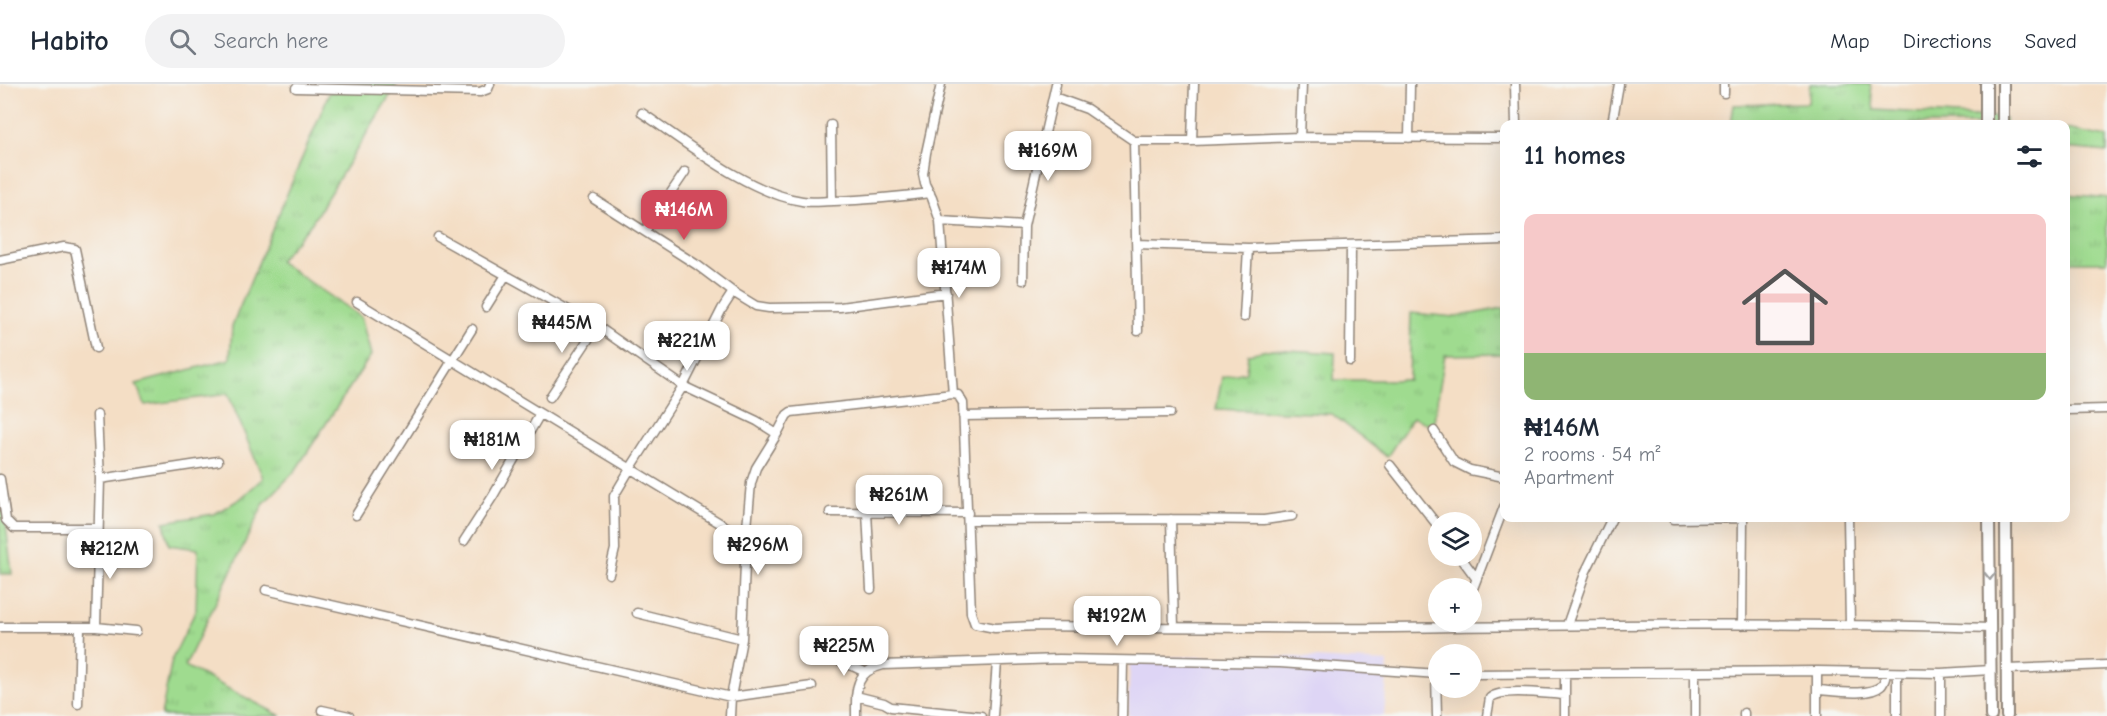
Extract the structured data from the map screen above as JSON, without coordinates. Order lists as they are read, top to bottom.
{
  "page": {
    "header": "Habito",
    "search": "Search here",
    "nav": ["Map", "Directions", "Saved"],
    "heading": "11 homes",
    "price": [
      "₦169M",
      "₦146M",
      "₦174M",
      "₦445M",
      "₦221M",
      "₦181M",
      "₦261M",
      "₦296M",
      "₦212M",
      "₦192M",
      "₦225M"
    ],
    "list": [
      {
        "name": "₦146M",
        "note": "2 rooms · 54 m² · Apartment"
      }
    ],
    "map_buttons": ["+", "−"]
  }
}
